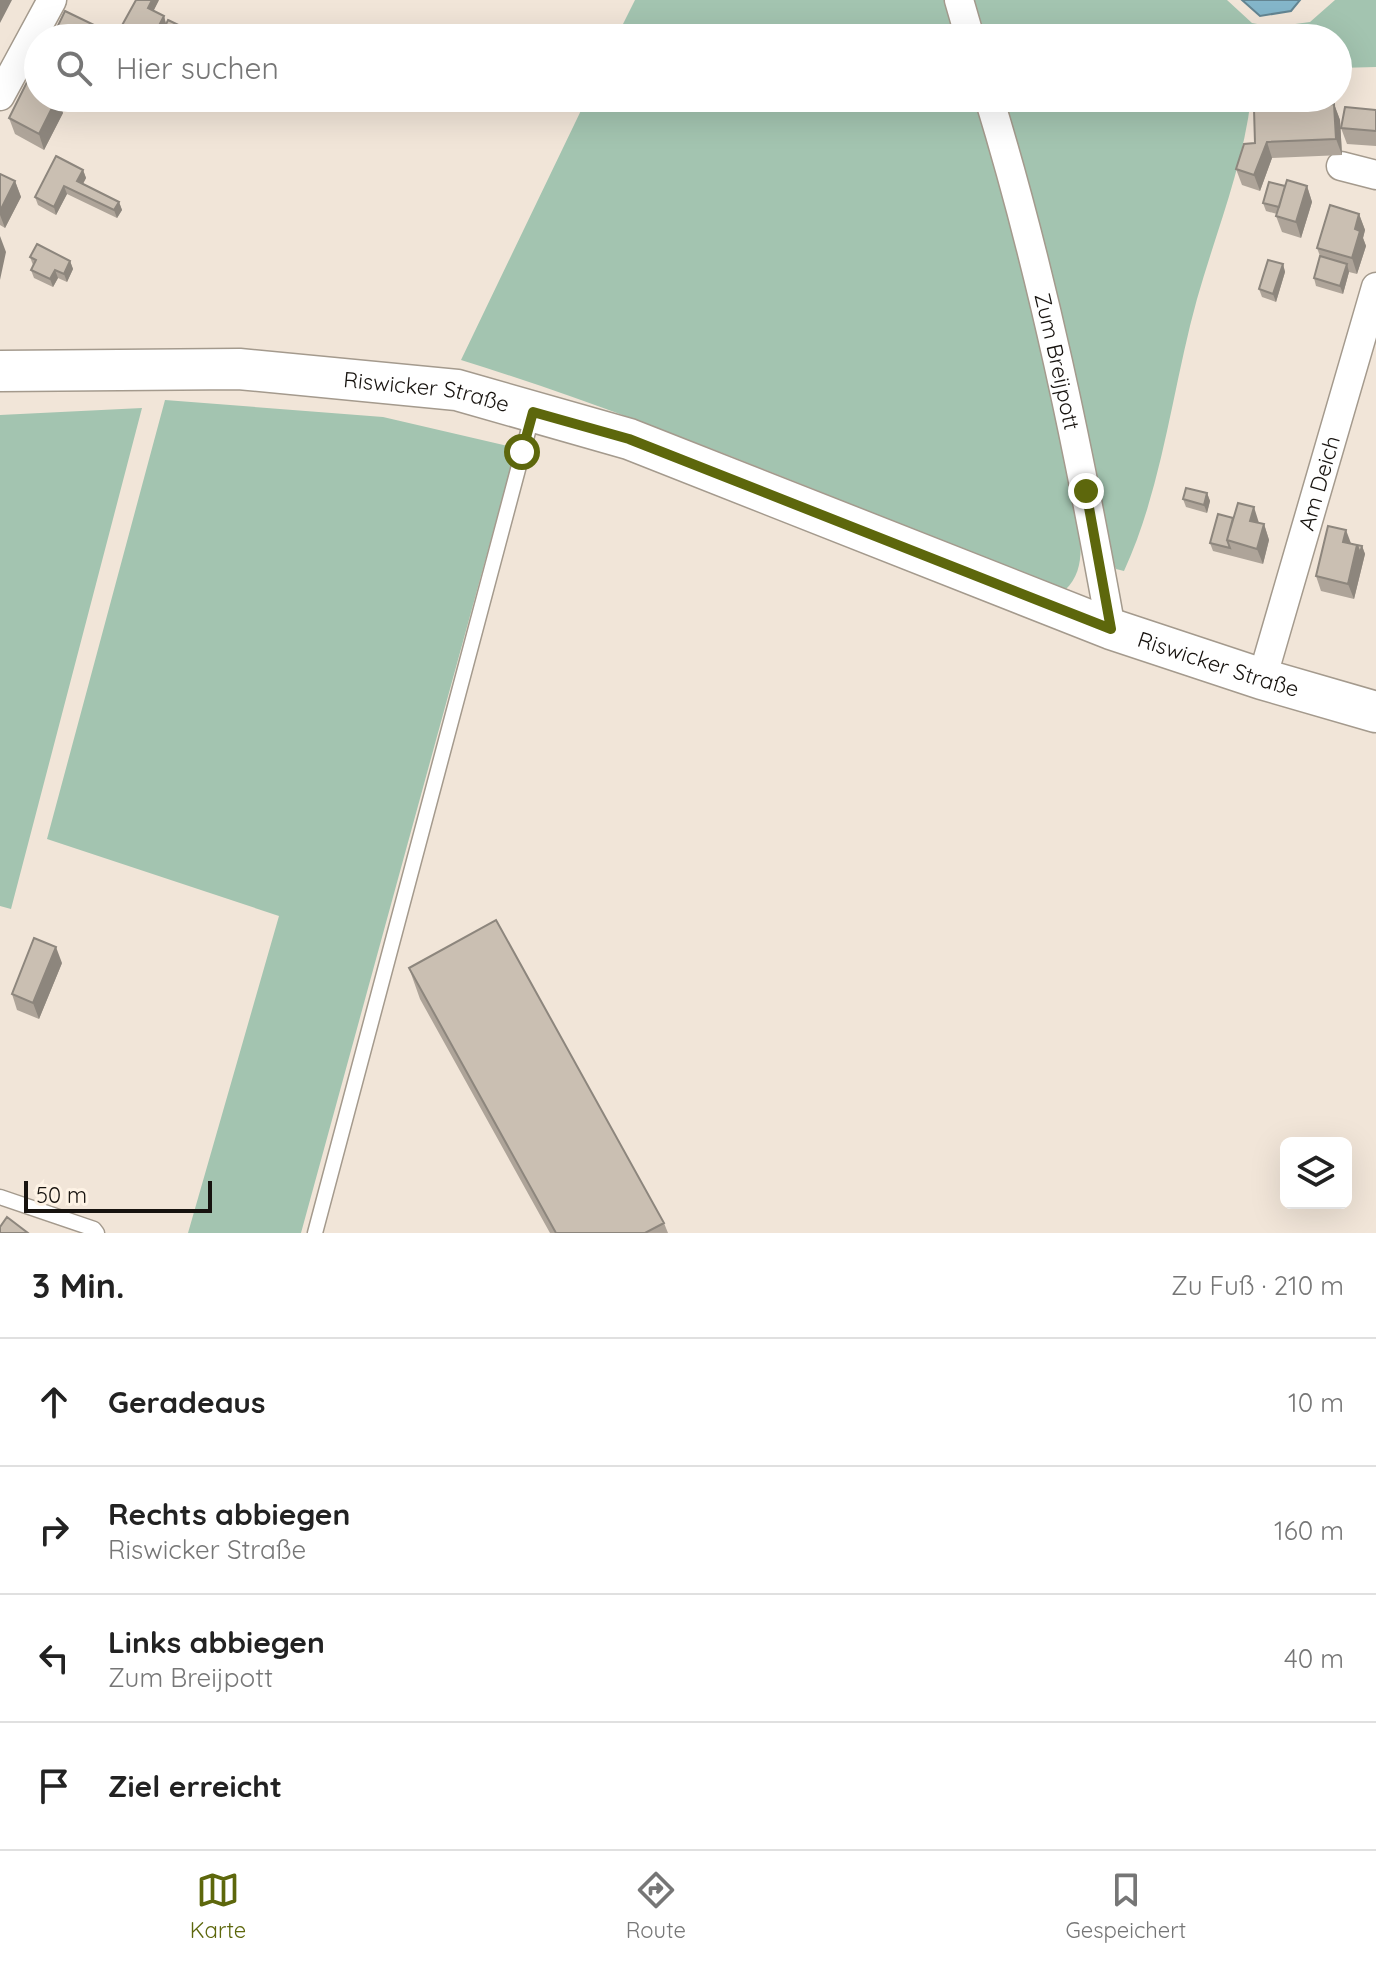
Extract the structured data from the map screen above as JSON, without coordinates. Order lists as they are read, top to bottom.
{
  "streets": {
    "street": ["Zum Breijpott", "Riswicker Straße", "Am Deich"]
  },
  "crossings": [
    ["Zum Breijpott", "Riswicker Straße"],
    ["Riswicker Straße", "Am Deich"]
  ],
  "scale_bar": "50 m",
  "page": {
    "search": "Hier suchen",
    "scale": "50 m",
    "heading": ["3 Min.", "Zu Fuß · 210 m"],
    "list": [
      ["Geradeaus", "10 m"],
      ["Rechts abbiegen", "Riswicker Straße", "160 m"],
      ["Links abbiegen", "Zum Breijpott", "40 m"],
      "Ziel erreicht"
    ],
    "nav": ["Karte", "Route", "Gespeichert"]
  }
}
